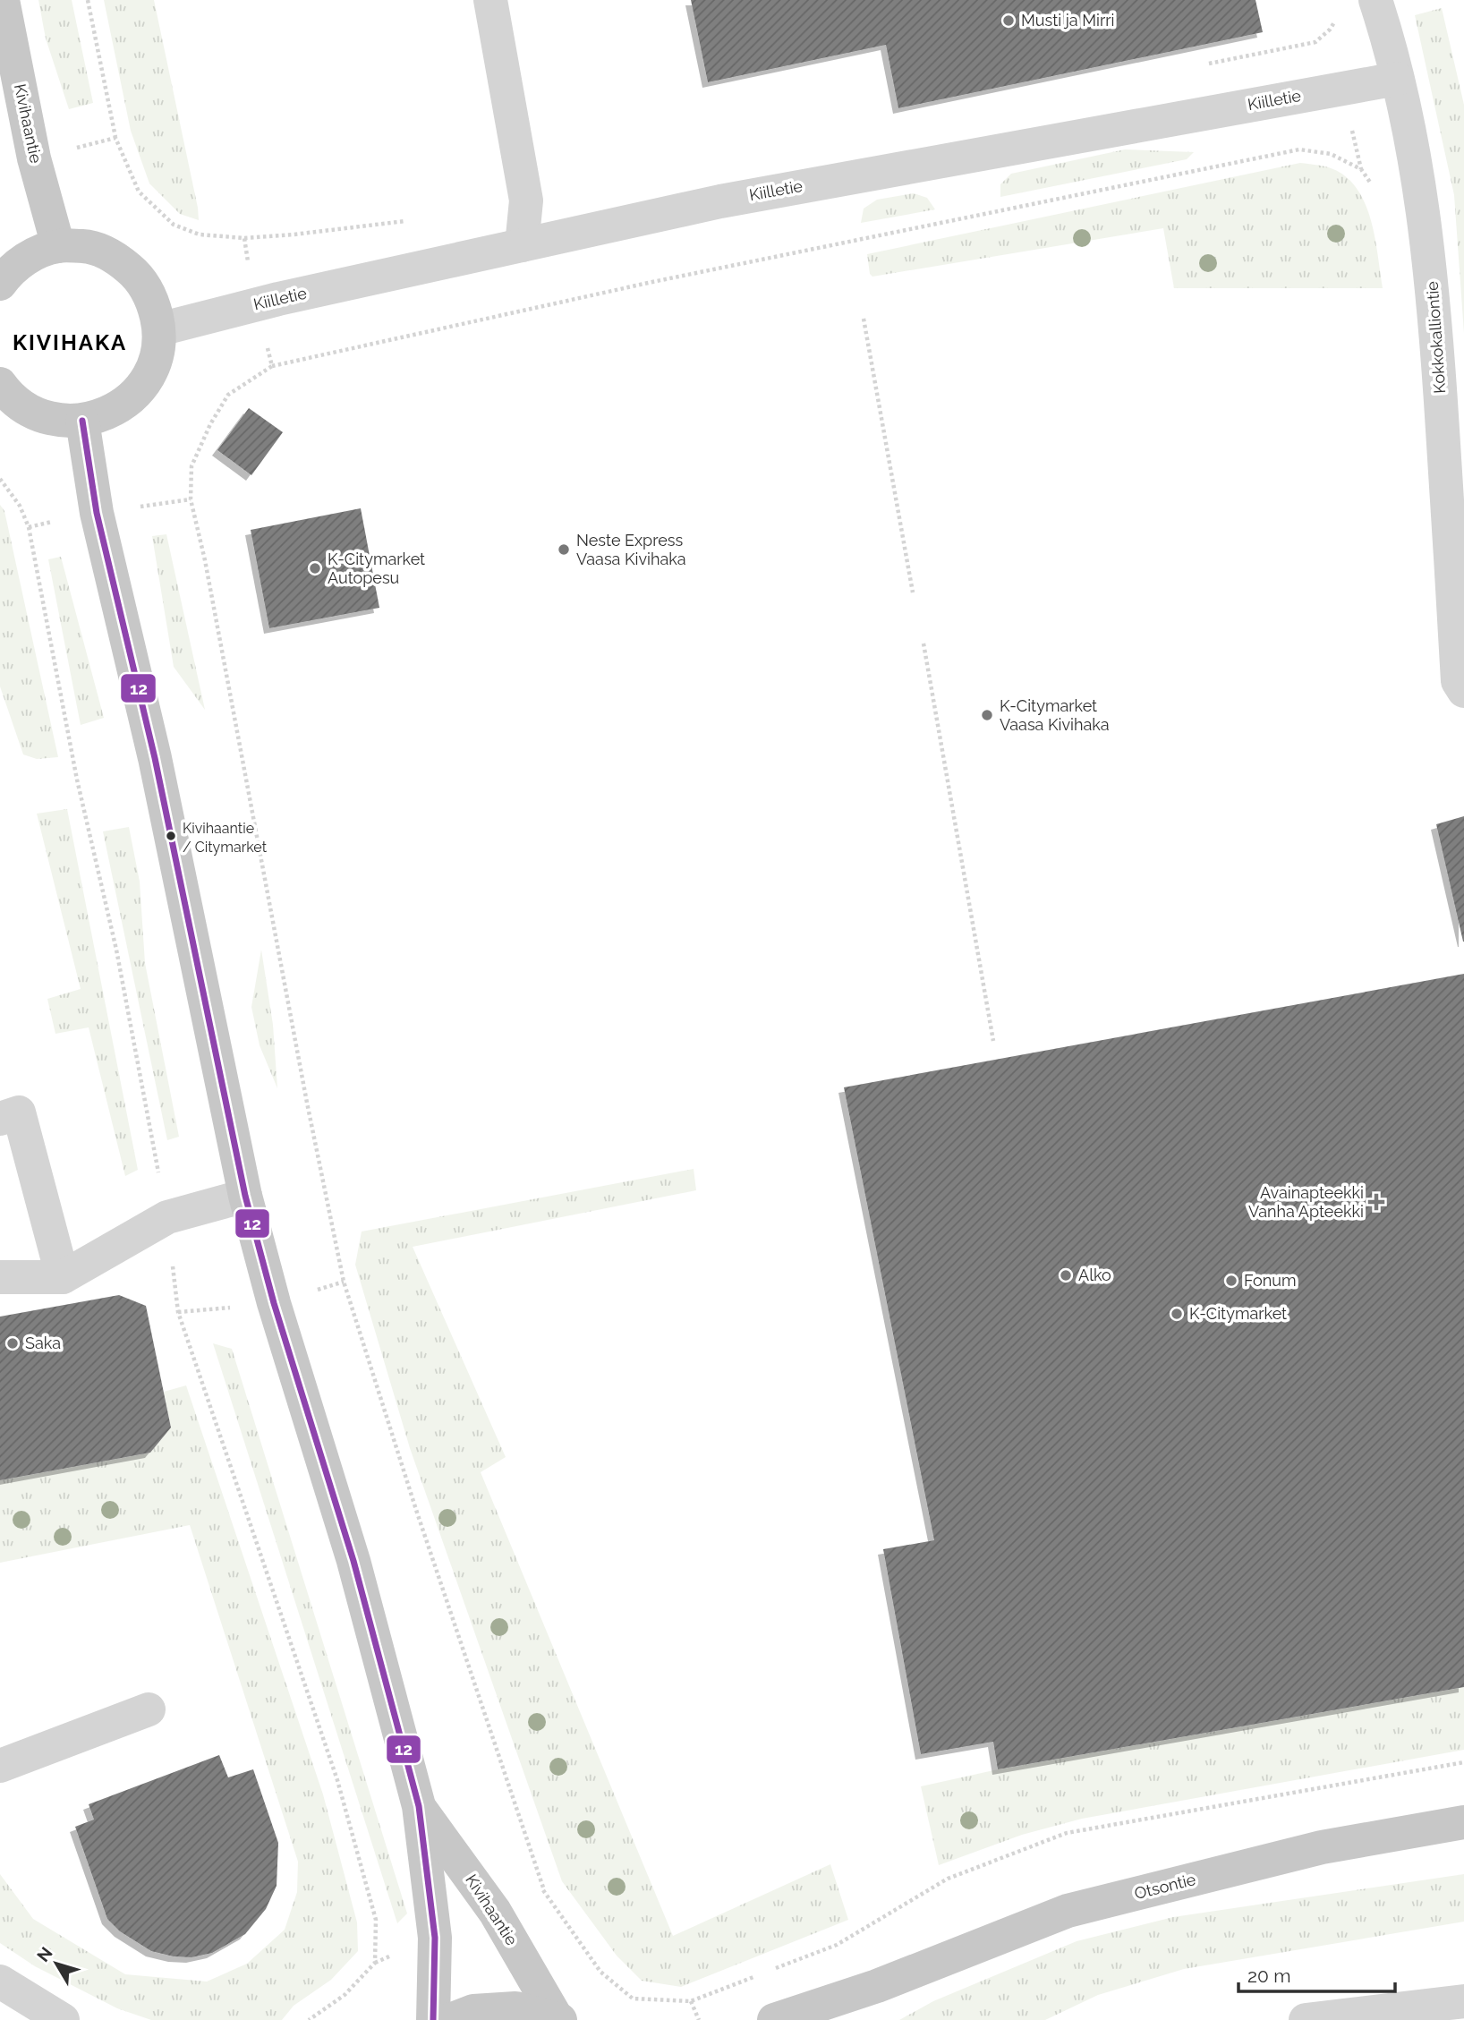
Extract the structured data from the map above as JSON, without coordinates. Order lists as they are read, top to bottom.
{
  "streets": {
    "main road": ["Kivihaantie", "Otsontie"],
    "street": ["Kiilletie", "Kokkokalliontie"]
  },
  "crossings": [
    ["Kiilletie", "Kokkokalliontie"]
  ],
  "districts": ["KIVIHAKA"],
  "places": {
    "other": [
      "Musti ja Mirri",
      "Neste Express Vaasa Kivihaka",
      "K-Citymarket Autopesu",
      "K-Citymarket Vaasa Kivihaka",
      "Kivihaantie / Citymarket",
      "Alko",
      "Fonum",
      "K-Citymarket",
      "Saka"
    ],
    "health": ["Avainapteekki Vanha Apteekki"]
  },
  "lines": ["transit line 12"],
  "scale_bar": "20 m",
  "north": "top left"
}
